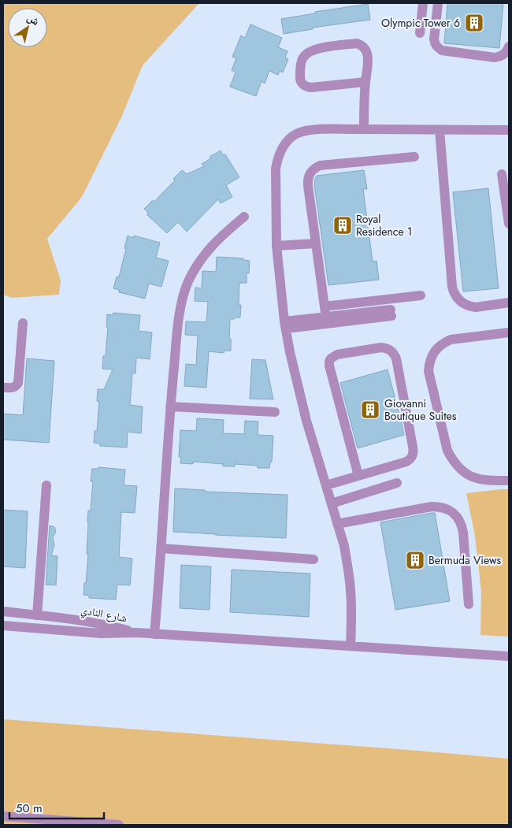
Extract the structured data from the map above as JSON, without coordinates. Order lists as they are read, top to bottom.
{
  "streets": {
    "street": ["شارع النادي"]
  },
  "places": {
    "building": [
      "Olympic Tower 6",
      "Royal Residence 1",
      "Giovanni Boutique Suites",
      "Bermuda Views"
    ]
  },
  "scale_bar": "50 m",
  "north": "top right"
}
